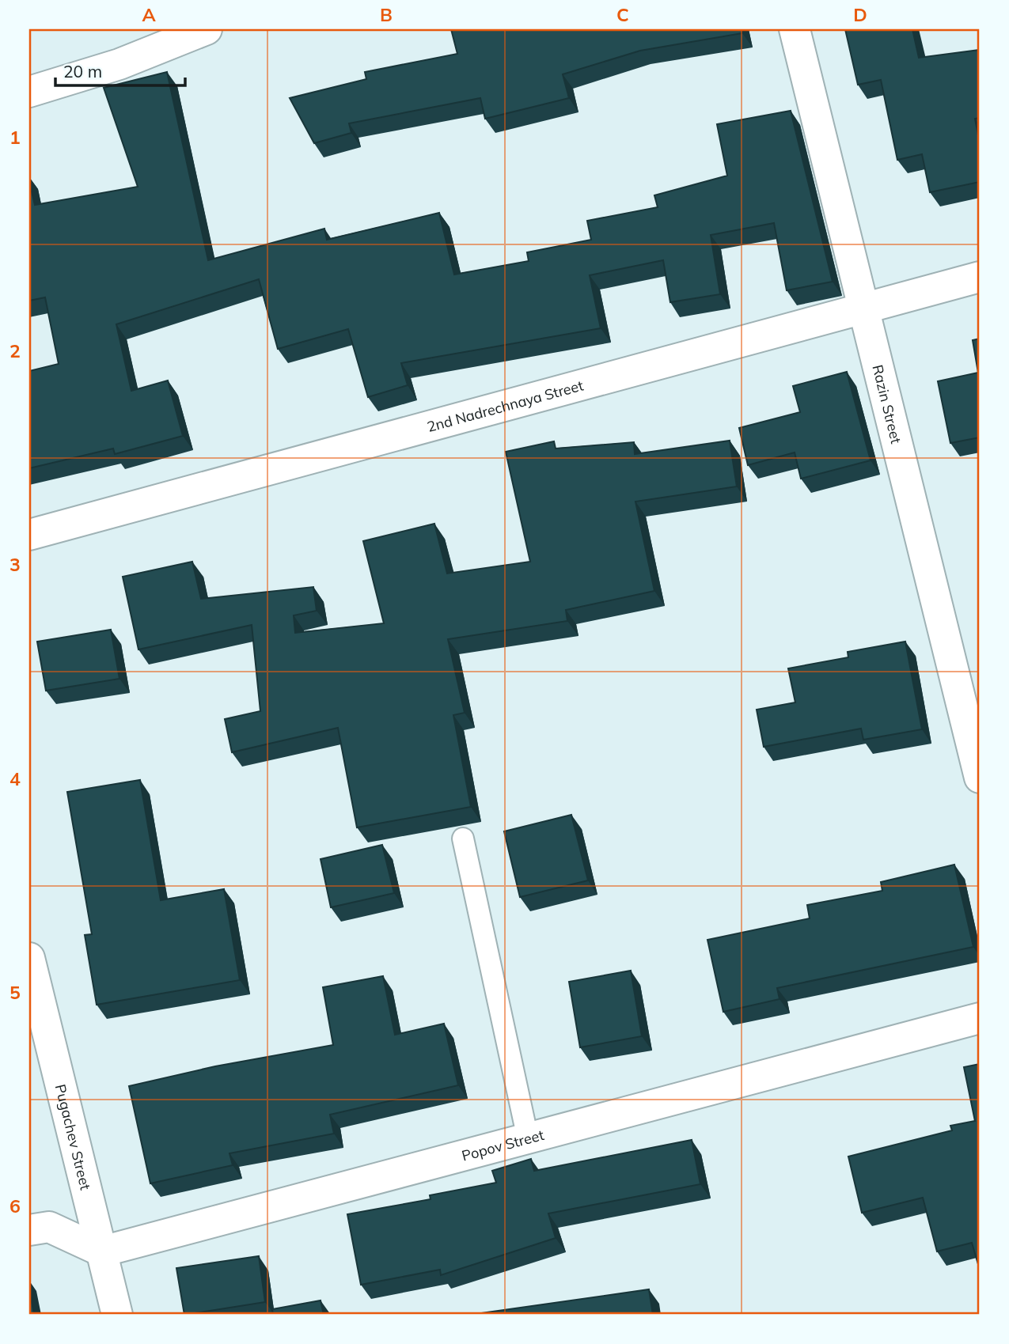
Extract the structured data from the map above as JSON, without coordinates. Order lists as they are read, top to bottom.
{
  "streets": {
    "street": [
      "Razin Street",
      "2nd Nadrechnaya Street",
      "Pugachev Street",
      "Popov Street"
    ]
  },
  "crossings": [
    ["Razin Street", "2nd Nadrechnaya Street"],
    ["Pugachev Street", "Popov Street"]
  ],
  "scale_bar": "20 m",
  "grid": {
    "columns": [
      "A",
      "B",
      "C",
      "D"
    ],
    "rows": [
      "1",
      "2",
      "3",
      "4",
      "5",
      "6"
    ]
  }
}
